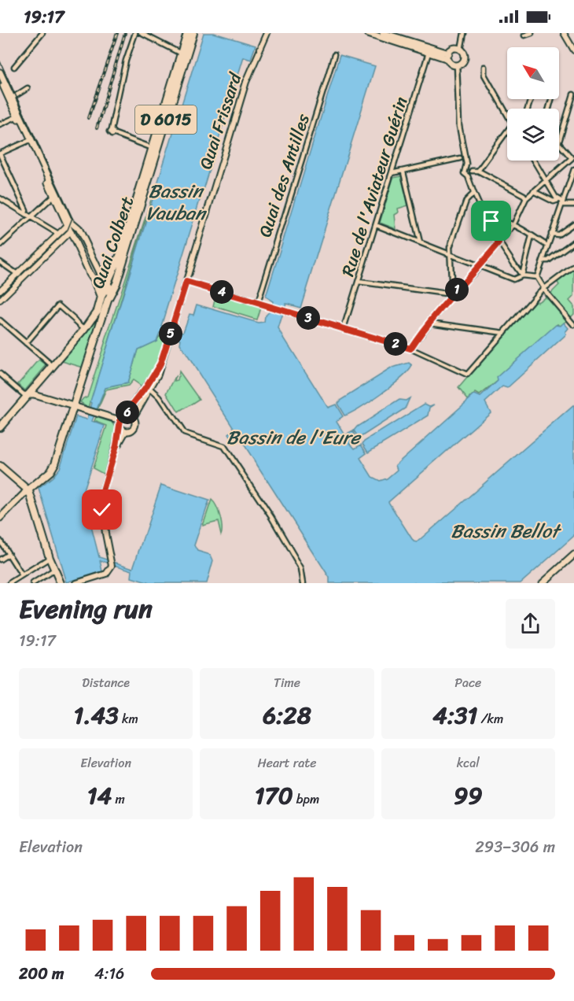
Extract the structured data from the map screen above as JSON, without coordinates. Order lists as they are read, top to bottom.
{
  "streets": {
    "main road": ["D 6015", "Quai Colbert"],
    "street": ["Quai Frissard", "Quai des Antilles", "Rue de l'Aviateur Guérin"]
  },
  "water": ["Bassin Vauban", "Bassin de l'Eure", "Bassin Bellot"],
  "north": "top left",
  "page": {
    "status": "19:17",
    "pins": [
      "1",
      "4",
      "3",
      "5",
      "2",
      "6"
    ],
    "heading": ["Evening run", "19:17"],
    "stats": [
      ["Distance", "1.43 km"],
      ["Time", "6:28"],
      ["Pace", "4:31 /km"],
      ["Elevation", "14 m"],
      ["Heart rate", "170 bpm"],
      ["kcal", "99"]
    ],
    "chart": ["Elevation", "293–306 m"],
    "list": [
      {
        "name": "200 m",
        "note": "4:16"
      }
    ]
  }
}
